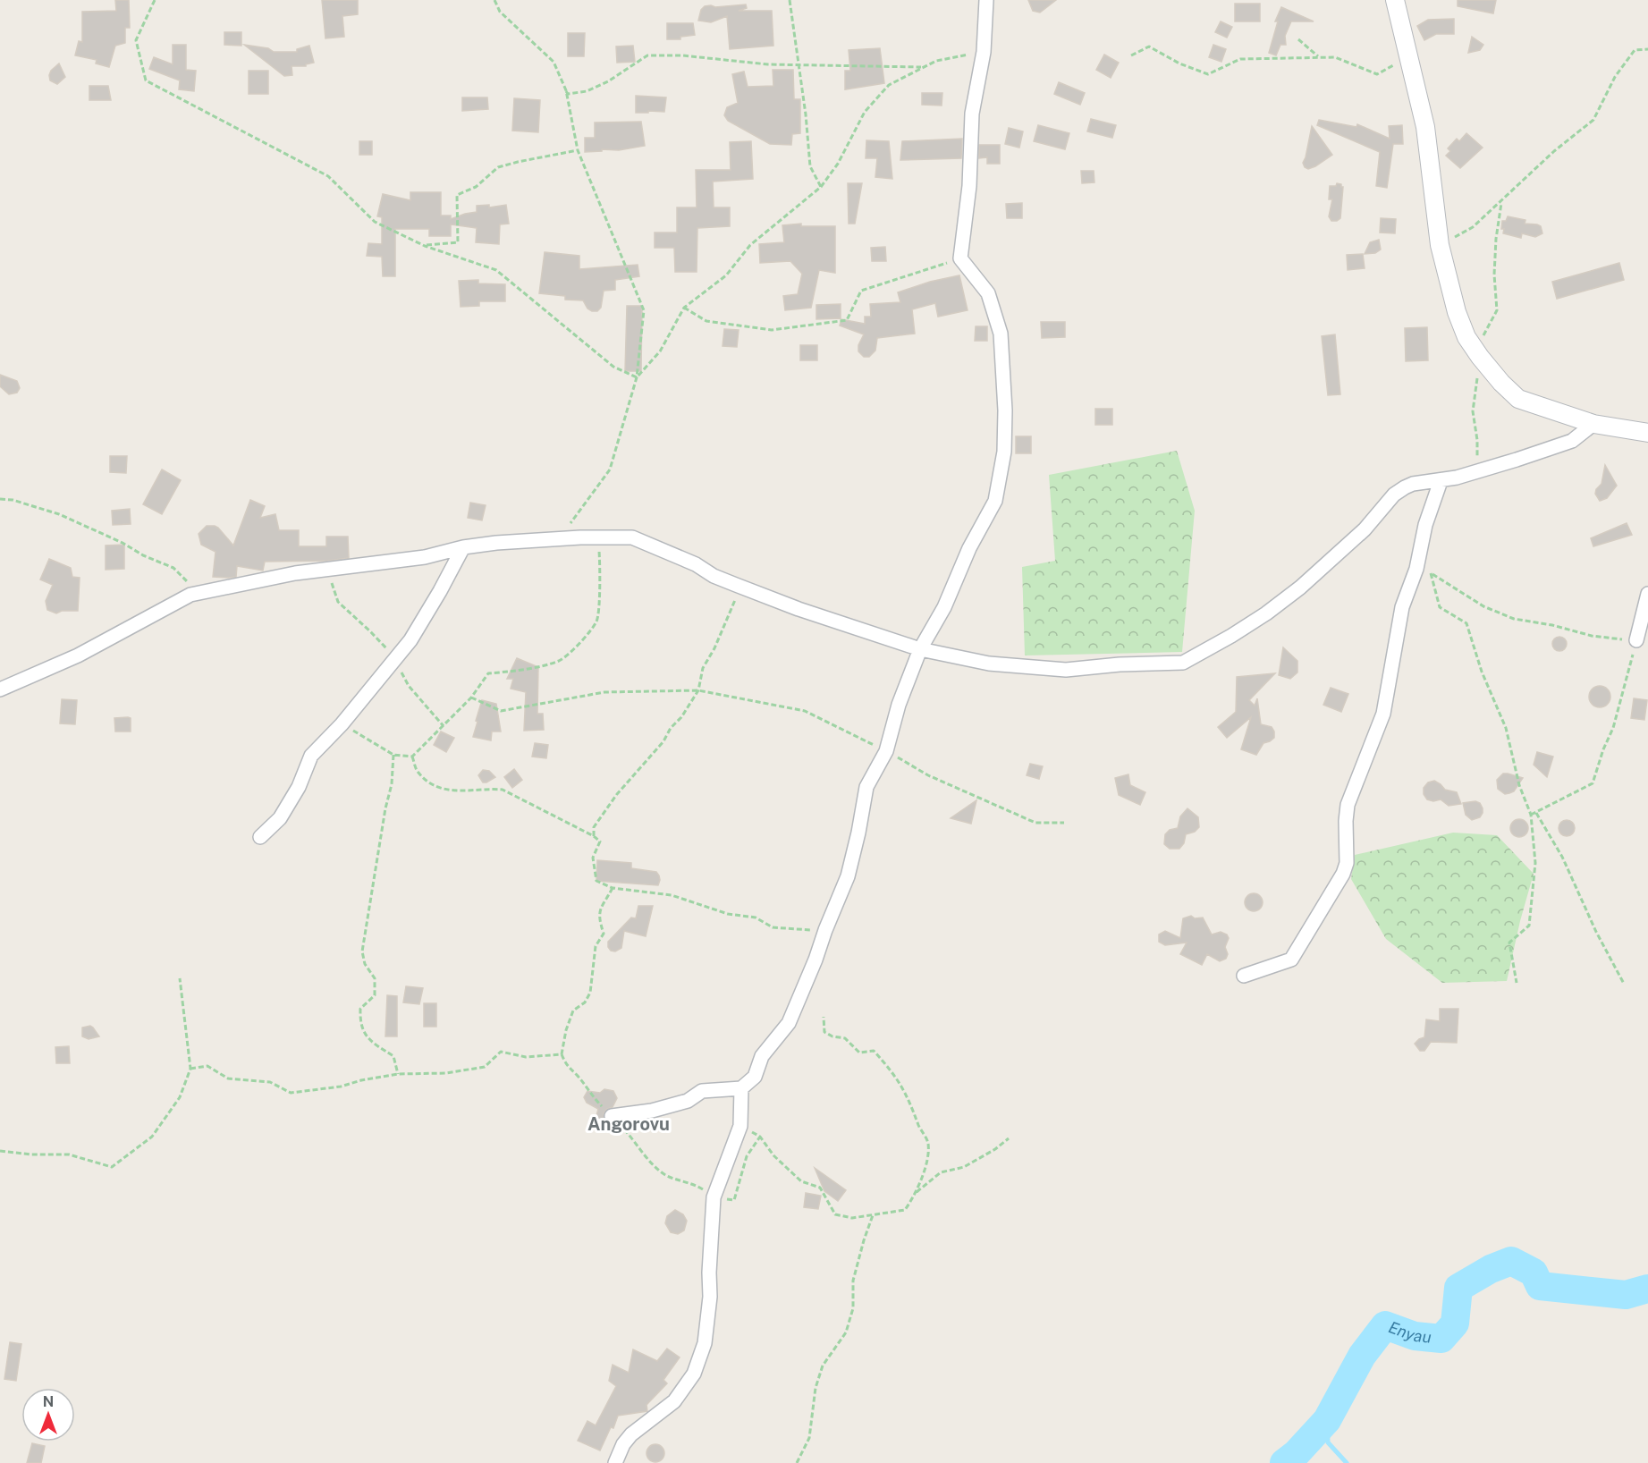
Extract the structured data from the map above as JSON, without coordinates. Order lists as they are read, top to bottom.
{
  "districts": ["Angorovu"],
  "water": ["Enyau"],
  "north": "top"
}
